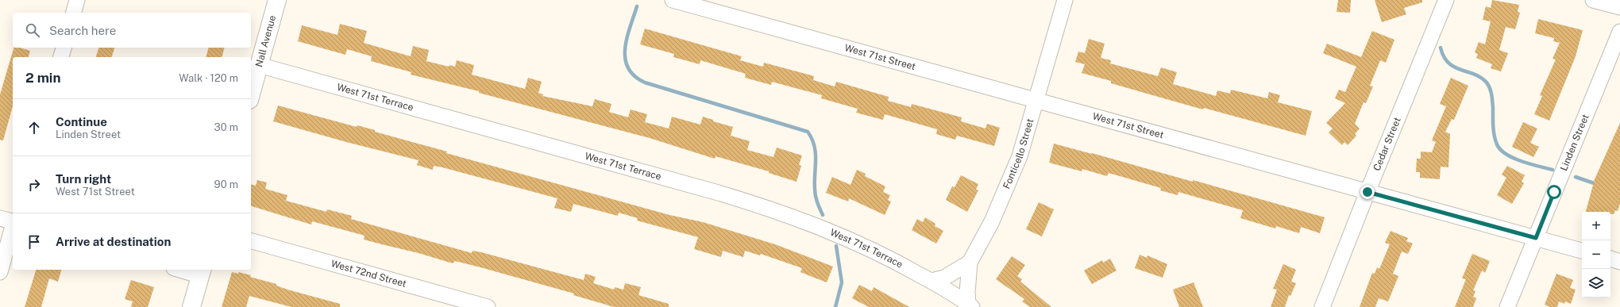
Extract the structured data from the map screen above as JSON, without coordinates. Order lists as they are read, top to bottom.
{
  "streets": {
    "main road": ["Nall Avenue"],
    "street": [
      "West 71st Street",
      "West 71st Terrace",
      "Linden Street",
      "Cedar Street",
      "Fonticello Street",
      "West 72nd Street"
    ]
  },
  "crossings": [
    ["Nall Avenue", "West 71st Terrace"],
    ["West 71st Street", "Linden Street"],
    ["West 71st Street", "Cedar Street"],
    ["West 71st Street", "Fonticello Street"],
    ["West 71st Terrace", "Fonticello Street"]
  ],
  "page": {
    "search": "Search here",
    "heading": ["2 min", "Walk · 120 m"],
    "list": [
      ["Continue", "Linden Street", "30 m"],
      ["Turn right", "West 71st Street", "90 m"],
      "Arrive at destination"
    ],
    "map_buttons": ["+", "−"]
  }
}
